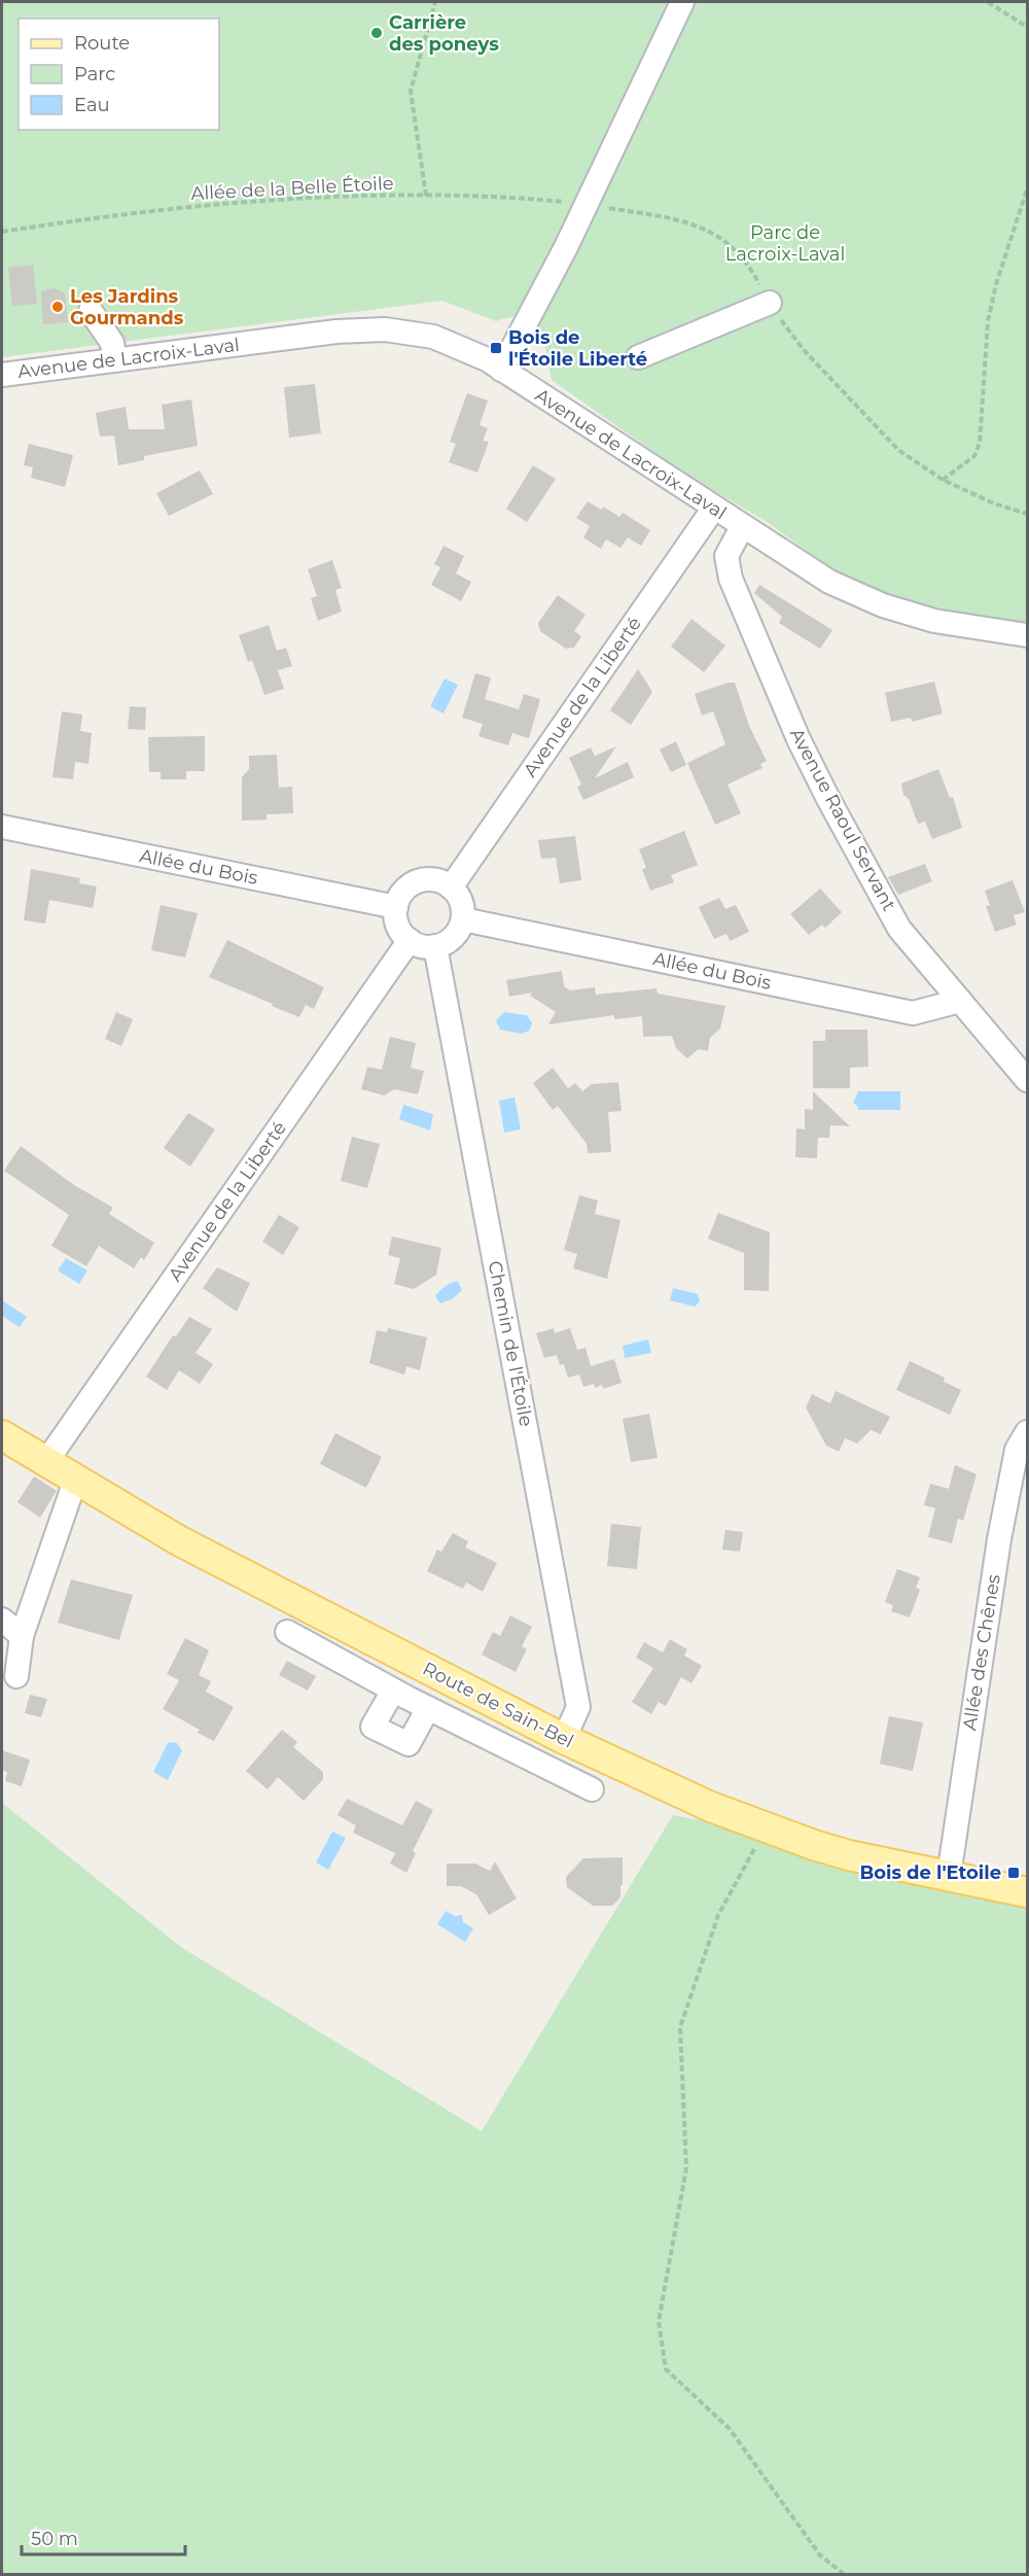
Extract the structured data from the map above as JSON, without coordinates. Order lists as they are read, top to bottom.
{
  "streets": {
    "main road": ["Route de Sain-Bel"],
    "street": [
      "Avenue de Lacroix-Laval",
      "Avenue de la Liberté",
      "Avenue Raoul Servant",
      "Allée du Bois",
      "Chemin de l'Étoile",
      "Allée des Chênes"
    ],
    "path": ["Allée de la Belle Étoile"]
  },
  "crossings": [
    ["Avenue de Lacroix-Laval", "Avenue de la Liberté"],
    ["Avenue de Lacroix-Laval", "Avenue Raoul Servant"],
    ["Avenue de la Liberté", "Allée du Bois"],
    ["Avenue de la Liberté", "Chemin de l'Étoile"],
    ["Avenue de la Liberté", "Route de Sain-Bel"],
    ["Avenue Raoul Servant", "Allée du Bois"],
    ["Allée du Bois", "Chemin de l'Étoile"],
    ["Chemin de l'Étoile", "Route de Sain-Bel"],
    ["Allée des Chênes", "Route de Sain-Bel"]
  ],
  "parks": ["Parc de Lacroix-Laval"],
  "places": {
    "other": ["Carrière des poneys", "Les Jardins Gourmands"],
    "transit": ["Bois de l'Étoile Liberté", "Bois de l'Etoile"]
  },
  "legend": ["Route", "Parc", "Eau"],
  "scale_bar": "50 m"
}
